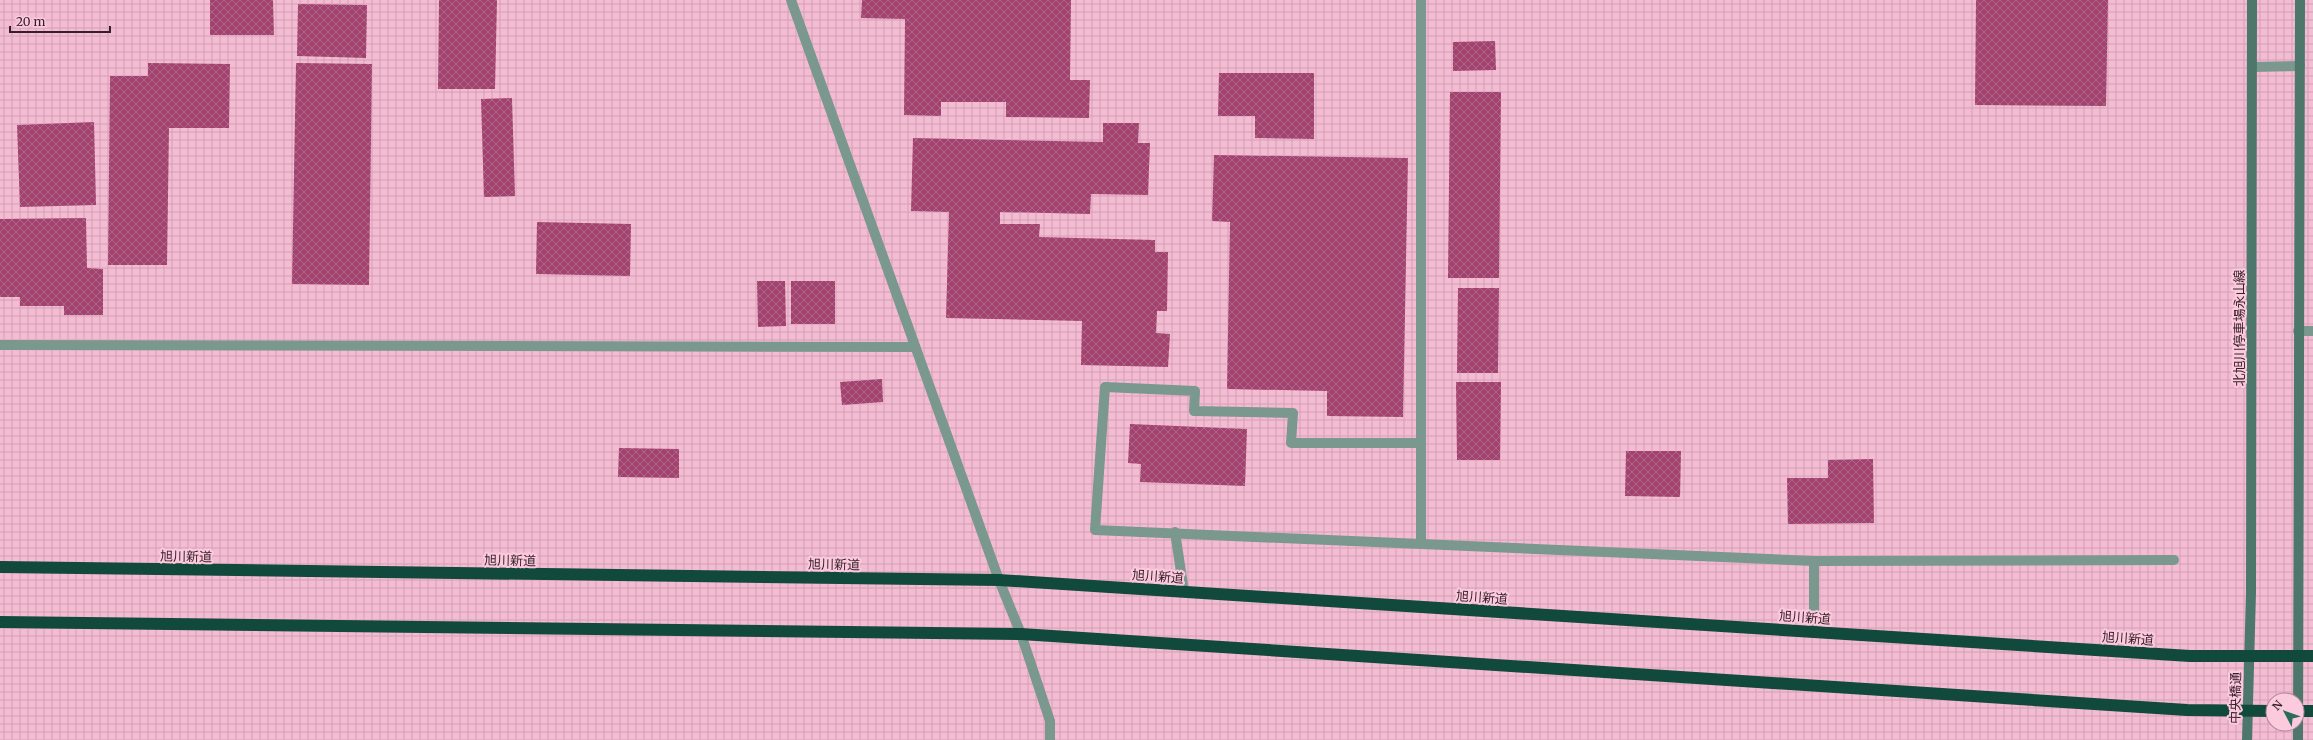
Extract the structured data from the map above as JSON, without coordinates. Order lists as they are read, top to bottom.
{
  "streets": {
    "highway": ["旭川新道"],
    "main road": ["北旭川停車場永山線", "中央橋通"]
  },
  "crossings": [
    ["北旭川停車場永山線", "旭川新道"],
    ["北旭川停車場永山線", "中央橋通"],
    ["旭川新道", "中央橋通"]
  ],
  "scale_bar": "20 m",
  "north": "top left"
}
